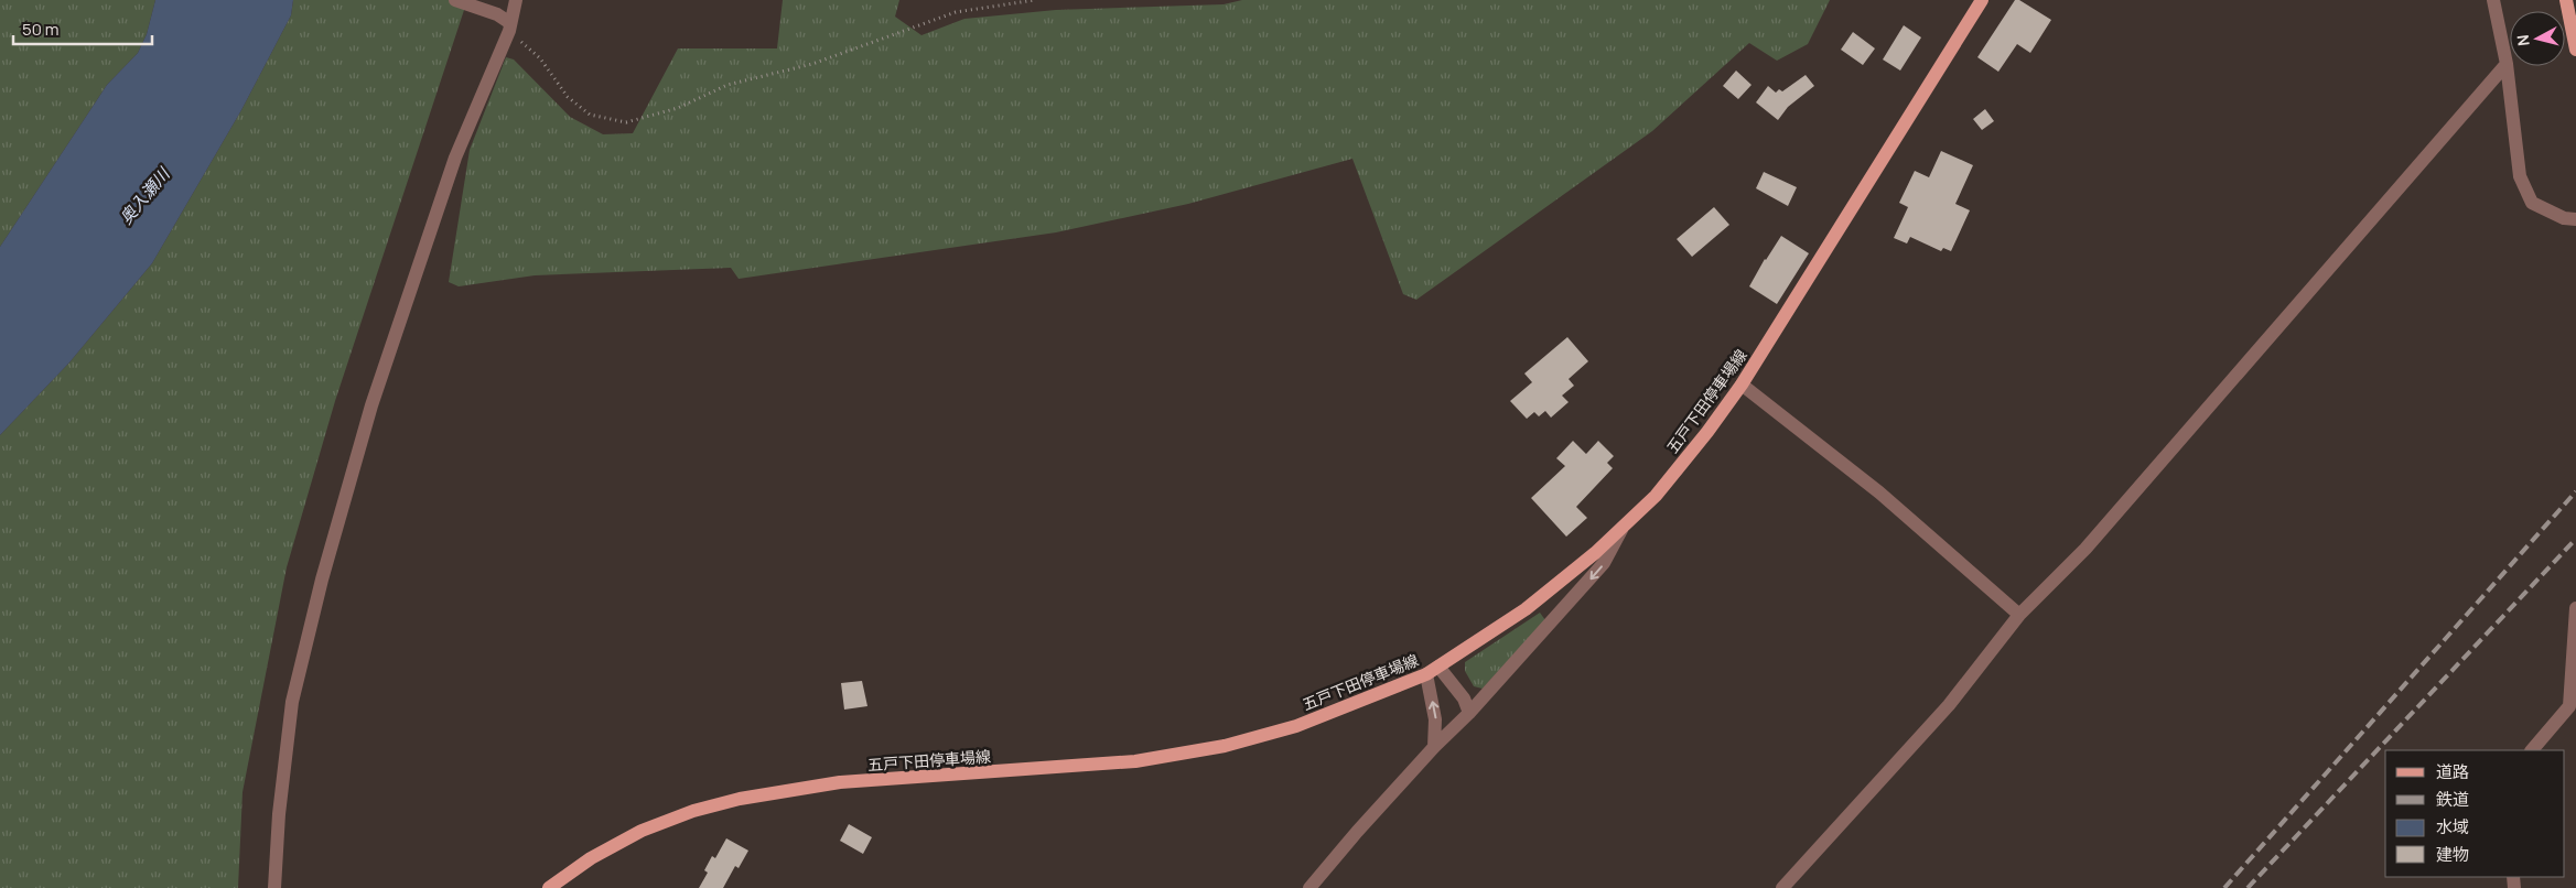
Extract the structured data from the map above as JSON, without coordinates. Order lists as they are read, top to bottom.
{
  "streets": {
    "main road": ["五戸下田停車場線"]
  },
  "water": ["奥入瀬川"],
  "legend": [
    "道路",
    "鉄道",
    "水域",
    "建物"
  ],
  "scale_bar": "50 m",
  "north": "left"
}
